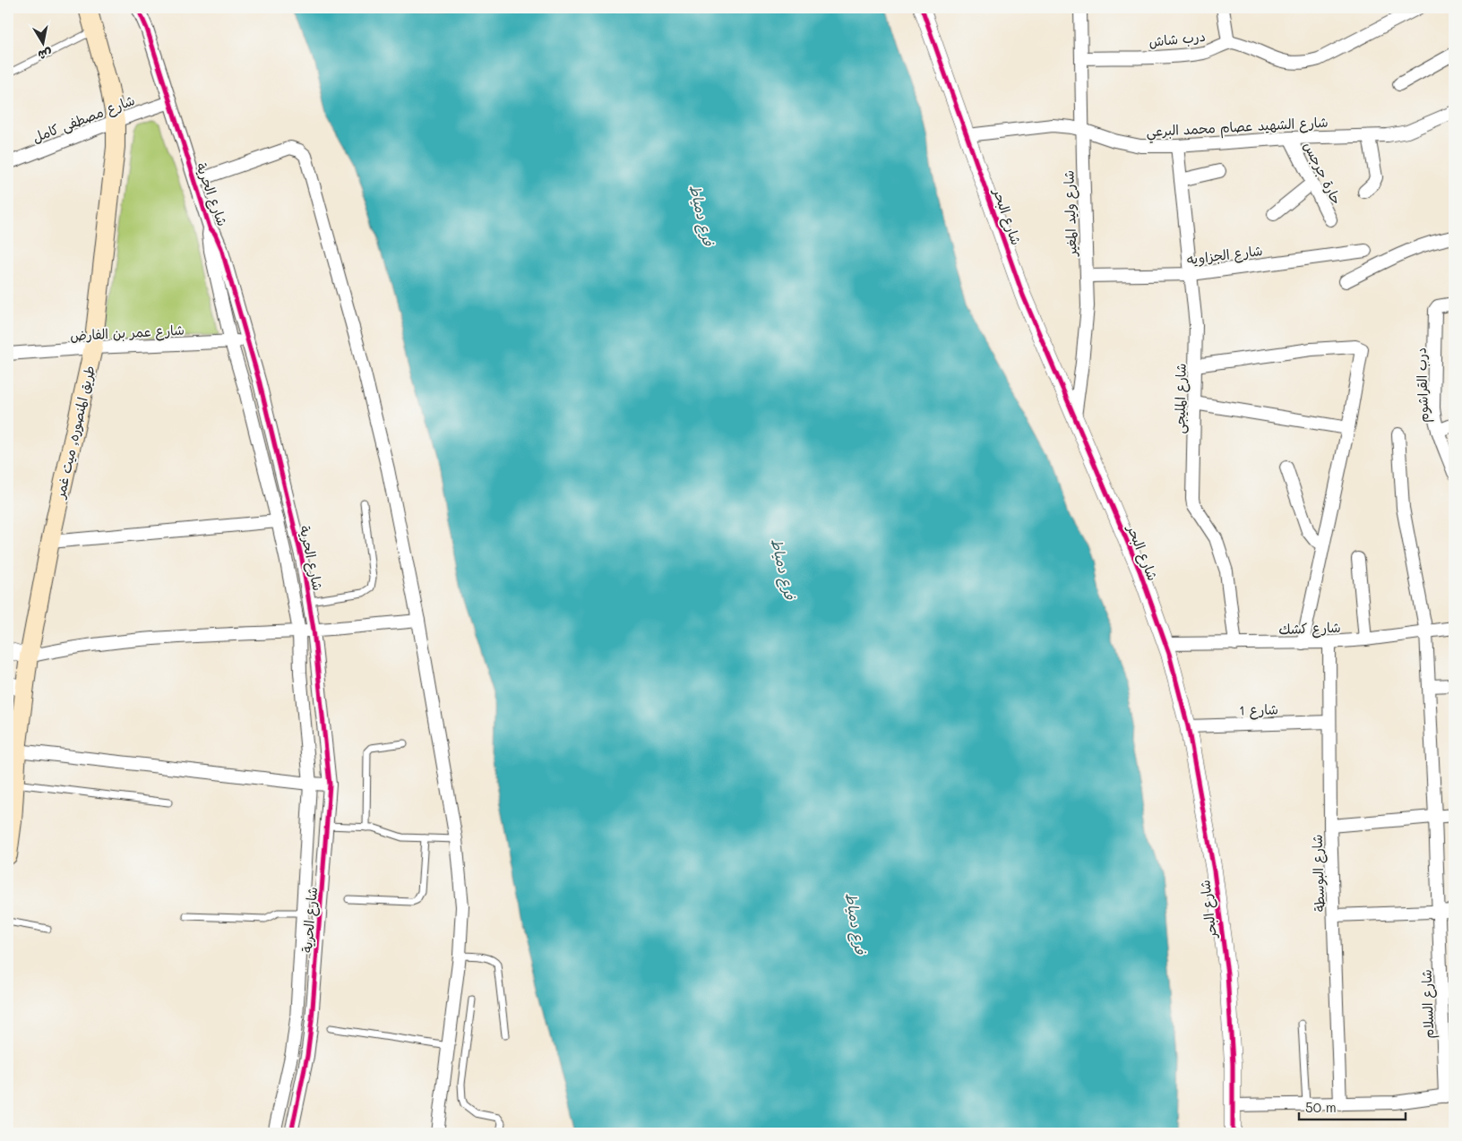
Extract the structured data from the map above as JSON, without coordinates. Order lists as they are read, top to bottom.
{
  "streets": {
    "main road": ["طريق المنصوره, ميت غمر"],
    "street": [
      "درب شاش",
      "شارع مصطفى كامل",
      "شارع الشهيد عصام محمد البرعي",
      "حارة جرجس",
      "شارع الحرية",
      "شارع وليد المغير",
      "شارع البحر",
      "شارع الجزاويه",
      "شارع عمر بن الفارض",
      "درب القراشوم",
      "شارع المليجى",
      "شارع كشك",
      "شارع 1",
      "شارع البوسطة",
      "شارع السلام"
    ]
  },
  "crossings": [
    ["درب شاش", "شارع وليد المغير"],
    ["شارع مصطفى كامل", "شارع الحرية"],
    ["شارع مصطفى كامل", "طريق المنصوره, ميت غمر"],
    ["شارع الشهيد عصام محمد البرعي", "حارة جرجس"],
    ["شارع الشهيد عصام محمد البرعي", "شارع وليد المغير"],
    ["شارع الشهيد عصام محمد البرعي", "شارع البحر"],
    ["شارع الشهيد عصام محمد البرعي", "شارع المليجى"],
    ["شارع الحرية", "شارع عمر بن الفارض"],
    ["شارع وليد المغير", "شارع البحر"],
    ["شارع وليد المغير", "شارع الجزاويه"],
    ["شارع البحر", "شارع كشك"],
    ["شارع البحر", "شارع 1"],
    ["شارع الجزاويه", "شارع المليجى"],
    ["شارع عمر بن الفارض", "طريق المنصوره, ميت غمر"],
    ["شارع المليجى", "شارع كشك"],
    ["شارع كشك", "شارع البوسطة"],
    ["شارع كشك", "شارع السلام"],
    ["شارع 1", "شارع البوسطة"]
  ],
  "water": ["فرع دمياط"],
  "scale_bar": "50 m",
  "north": "bottom"
}
